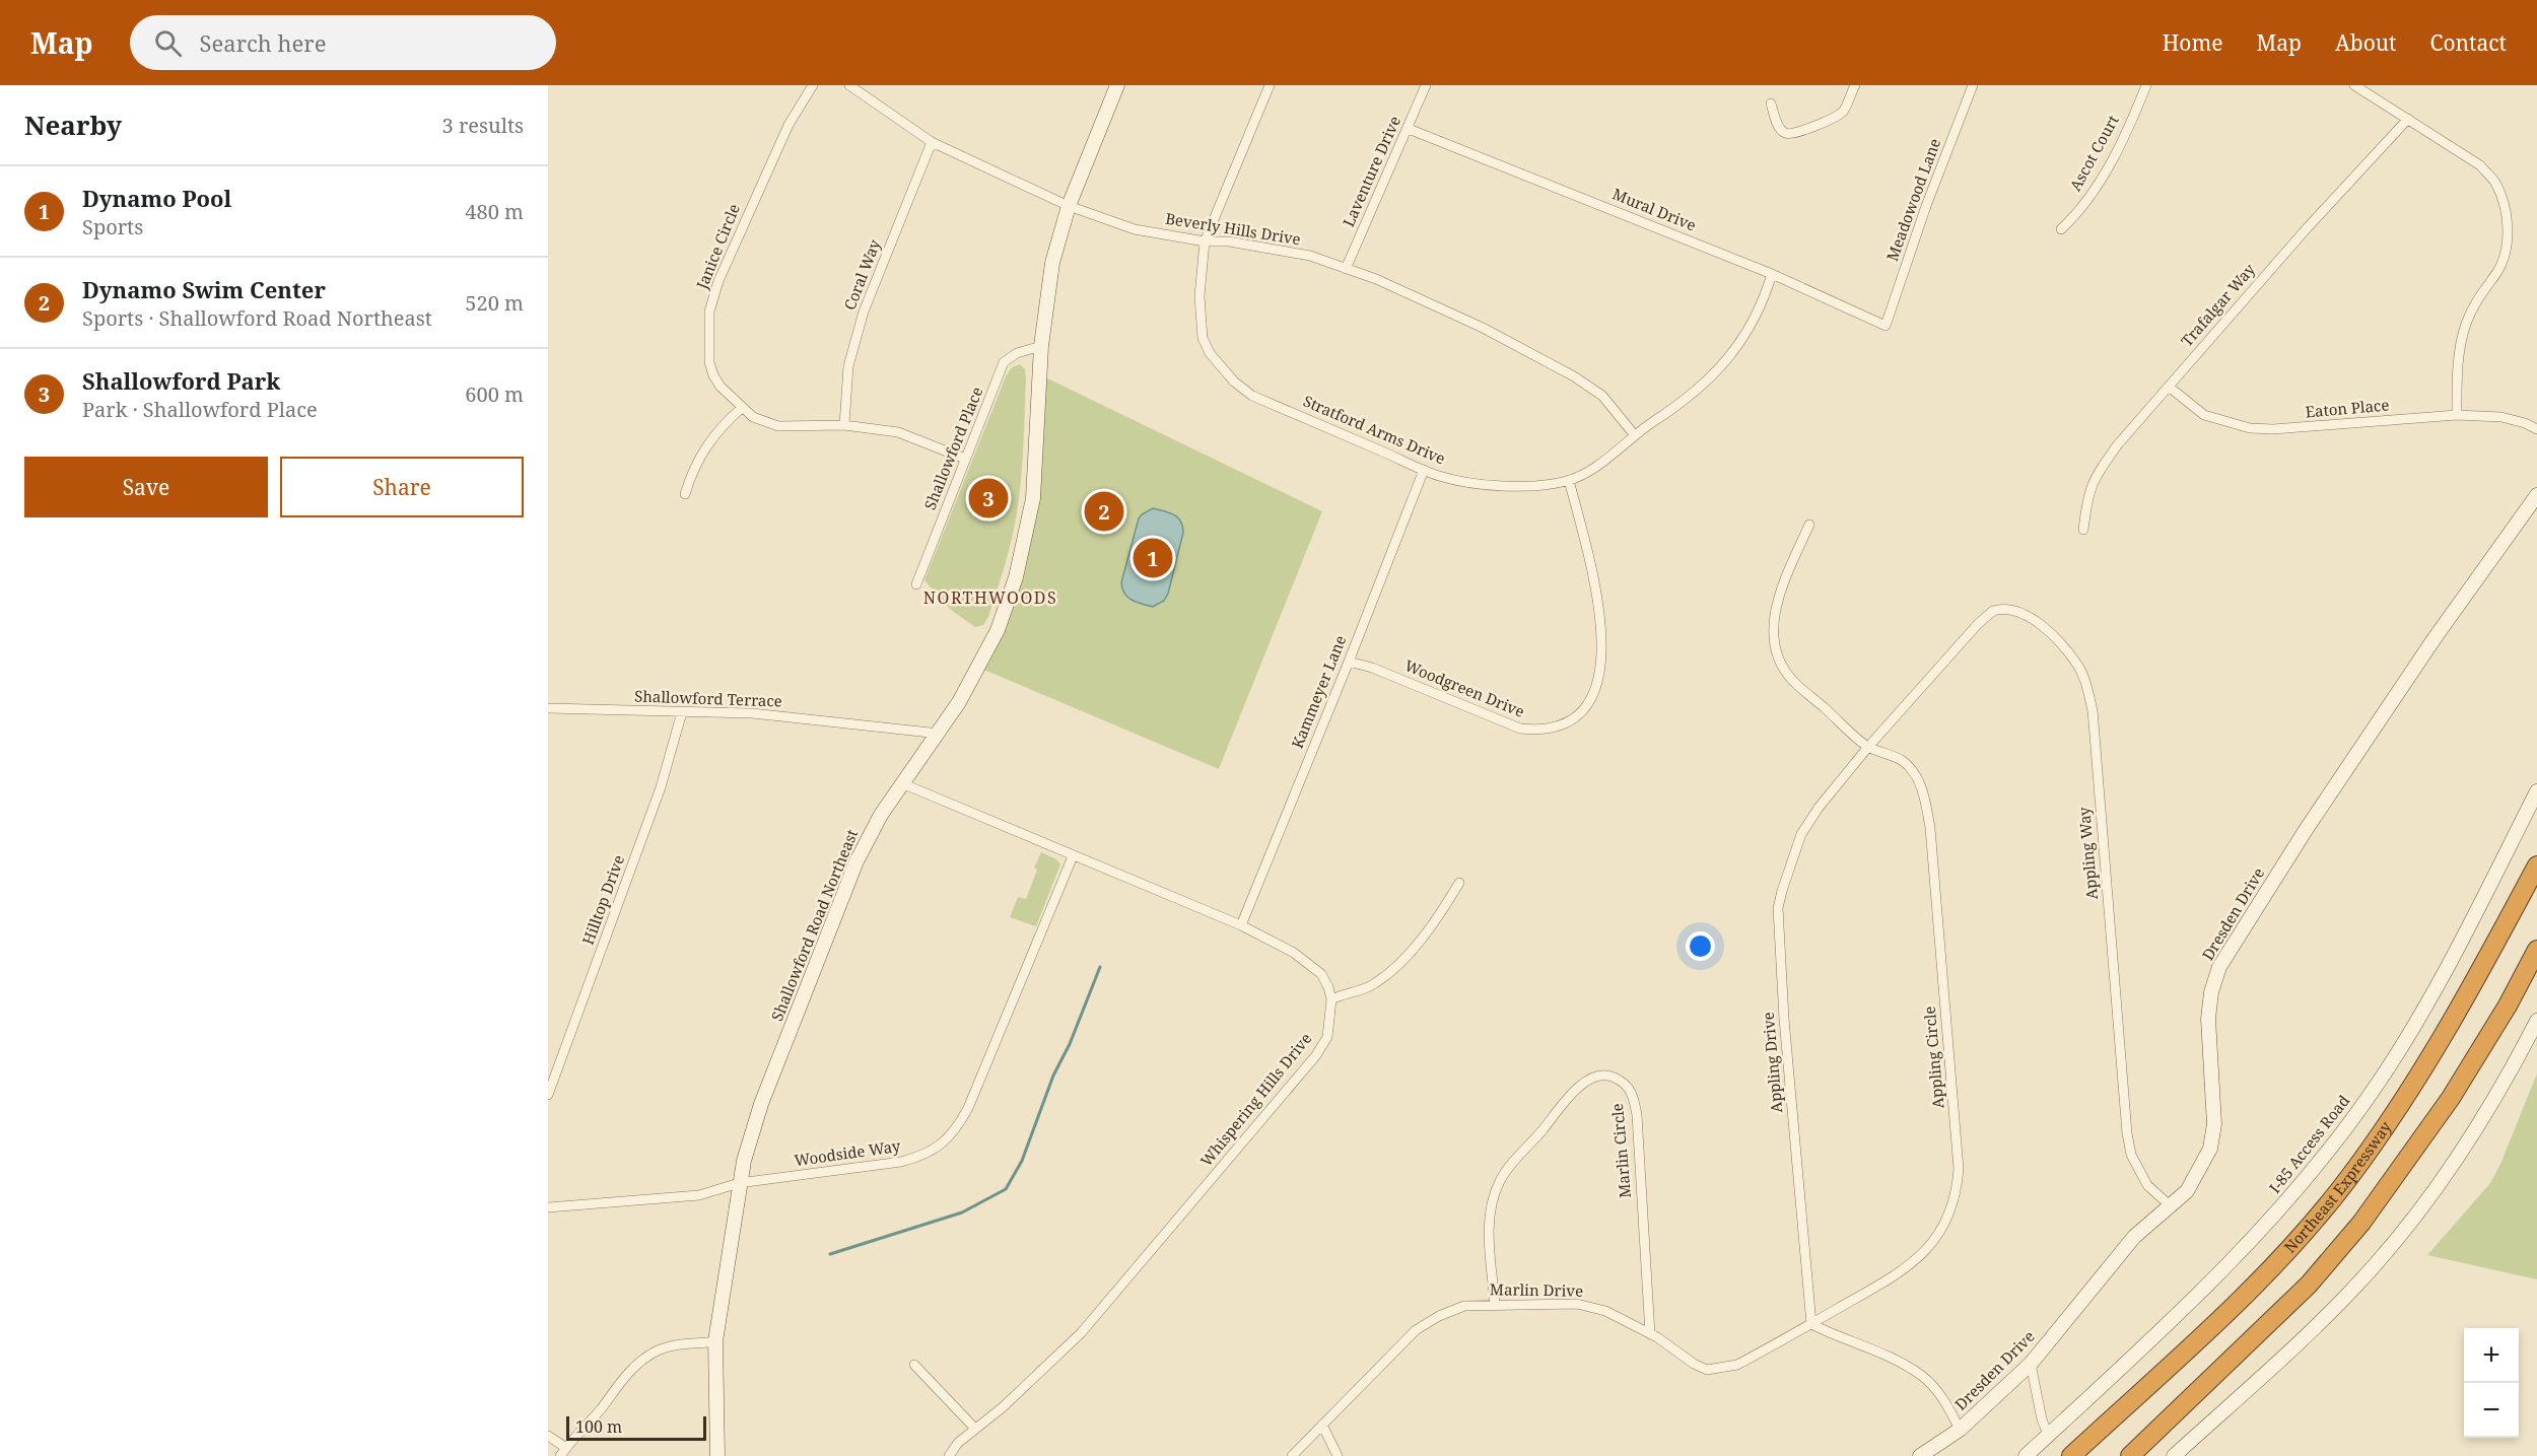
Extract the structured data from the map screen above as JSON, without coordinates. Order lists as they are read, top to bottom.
{
  "streets": {
    "highway": ["Northeast Expressway"],
    "street": [
      "Ascot Court",
      "Laventure Drive",
      "Meadowood Lane",
      "Mural Drive",
      "Beverly Hills Drive",
      "Janice Circle",
      "Coral Way",
      "Trafalgar Way",
      "Eaton Place",
      "Stratford Arms Drive",
      "Shallowford Place",
      "Woodgreen Drive",
      "Kammeyer Lane",
      "Shallowford Terrace",
      "Appling Way",
      "Hilltop Drive",
      "Dresden Drive",
      "Shallowford Road Northeast",
      "Appling Circle",
      "Appling Drive",
      "Whispering Hills Drive",
      "I-85 Access Road",
      "Marlin Circle",
      "Woodside Way",
      "Marlin Drive"
    ]
  },
  "crossings": [
    ["Laventure Drive", "Mural Drive"],
    ["Laventure Drive", "Beverly Hills Drive"],
    ["Meadowood Lane", "Mural Drive"],
    ["Mural Drive", "Stratford Arms Drive"],
    ["Beverly Hills Drive", "Coral Way"],
    ["Beverly Hills Drive", "Stratford Arms Drive"],
    ["Beverly Hills Drive", "Shallowford Road Northeast"],
    ["Janice Circle", "Coral Way"],
    ["Janice Circle", "Shallowford Place"],
    ["Trafalgar Way", "Eaton Place"],
    ["Stratford Arms Drive", "Woodgreen Drive"],
    ["Stratford Arms Drive", "Kammeyer Lane"],
    ["Shallowford Place", "Shallowford Road Northeast"],
    ["Woodgreen Drive", "Kammeyer Lane"],
    ["Shallowford Terrace", "Hilltop Drive"],
    ["Shallowford Terrace", "Shallowford Road Northeast"],
    ["Appling Way", "Dresden Drive"],
    ["Appling Way", "Appling Drive"],
    ["Shallowford Road Northeast", "Woodside Way"],
    ["Appling Circle", "Appling Drive"],
    ["Appling Circle", "Marlin Drive"],
    ["Appling Drive", "Marlin Drive"],
    ["Marlin Circle", "Marlin Drive"]
  ],
  "districts": ["NORTHWOODS"],
  "scale_bar": "100 m",
  "page": {
    "header": "Map",
    "search": "Search here",
    "nav": [
      "Home",
      "Map",
      "About",
      "Contact"
    ],
    "heading": ["Nearby", "3 results"],
    "list": [
      {
        "mark": "1",
        "name": "Dynamo Pool",
        "note": "Sports",
        "value": "480 m"
      },
      {
        "mark": "2",
        "name": "Dynamo Swim Center",
        "note": "Sports · Shallowford Road Northeast",
        "value": "520 m"
      },
      {
        "mark": "3",
        "name": "Shallowford Park",
        "note": "Park · Shallowford Place",
        "value": "600 m"
      }
    ],
    "buttons": ["Save", "Share"],
    "pins": ["3", "2", "1"],
    "map_buttons": ["+", "−"],
    "scale": "100 m"
  }
}
